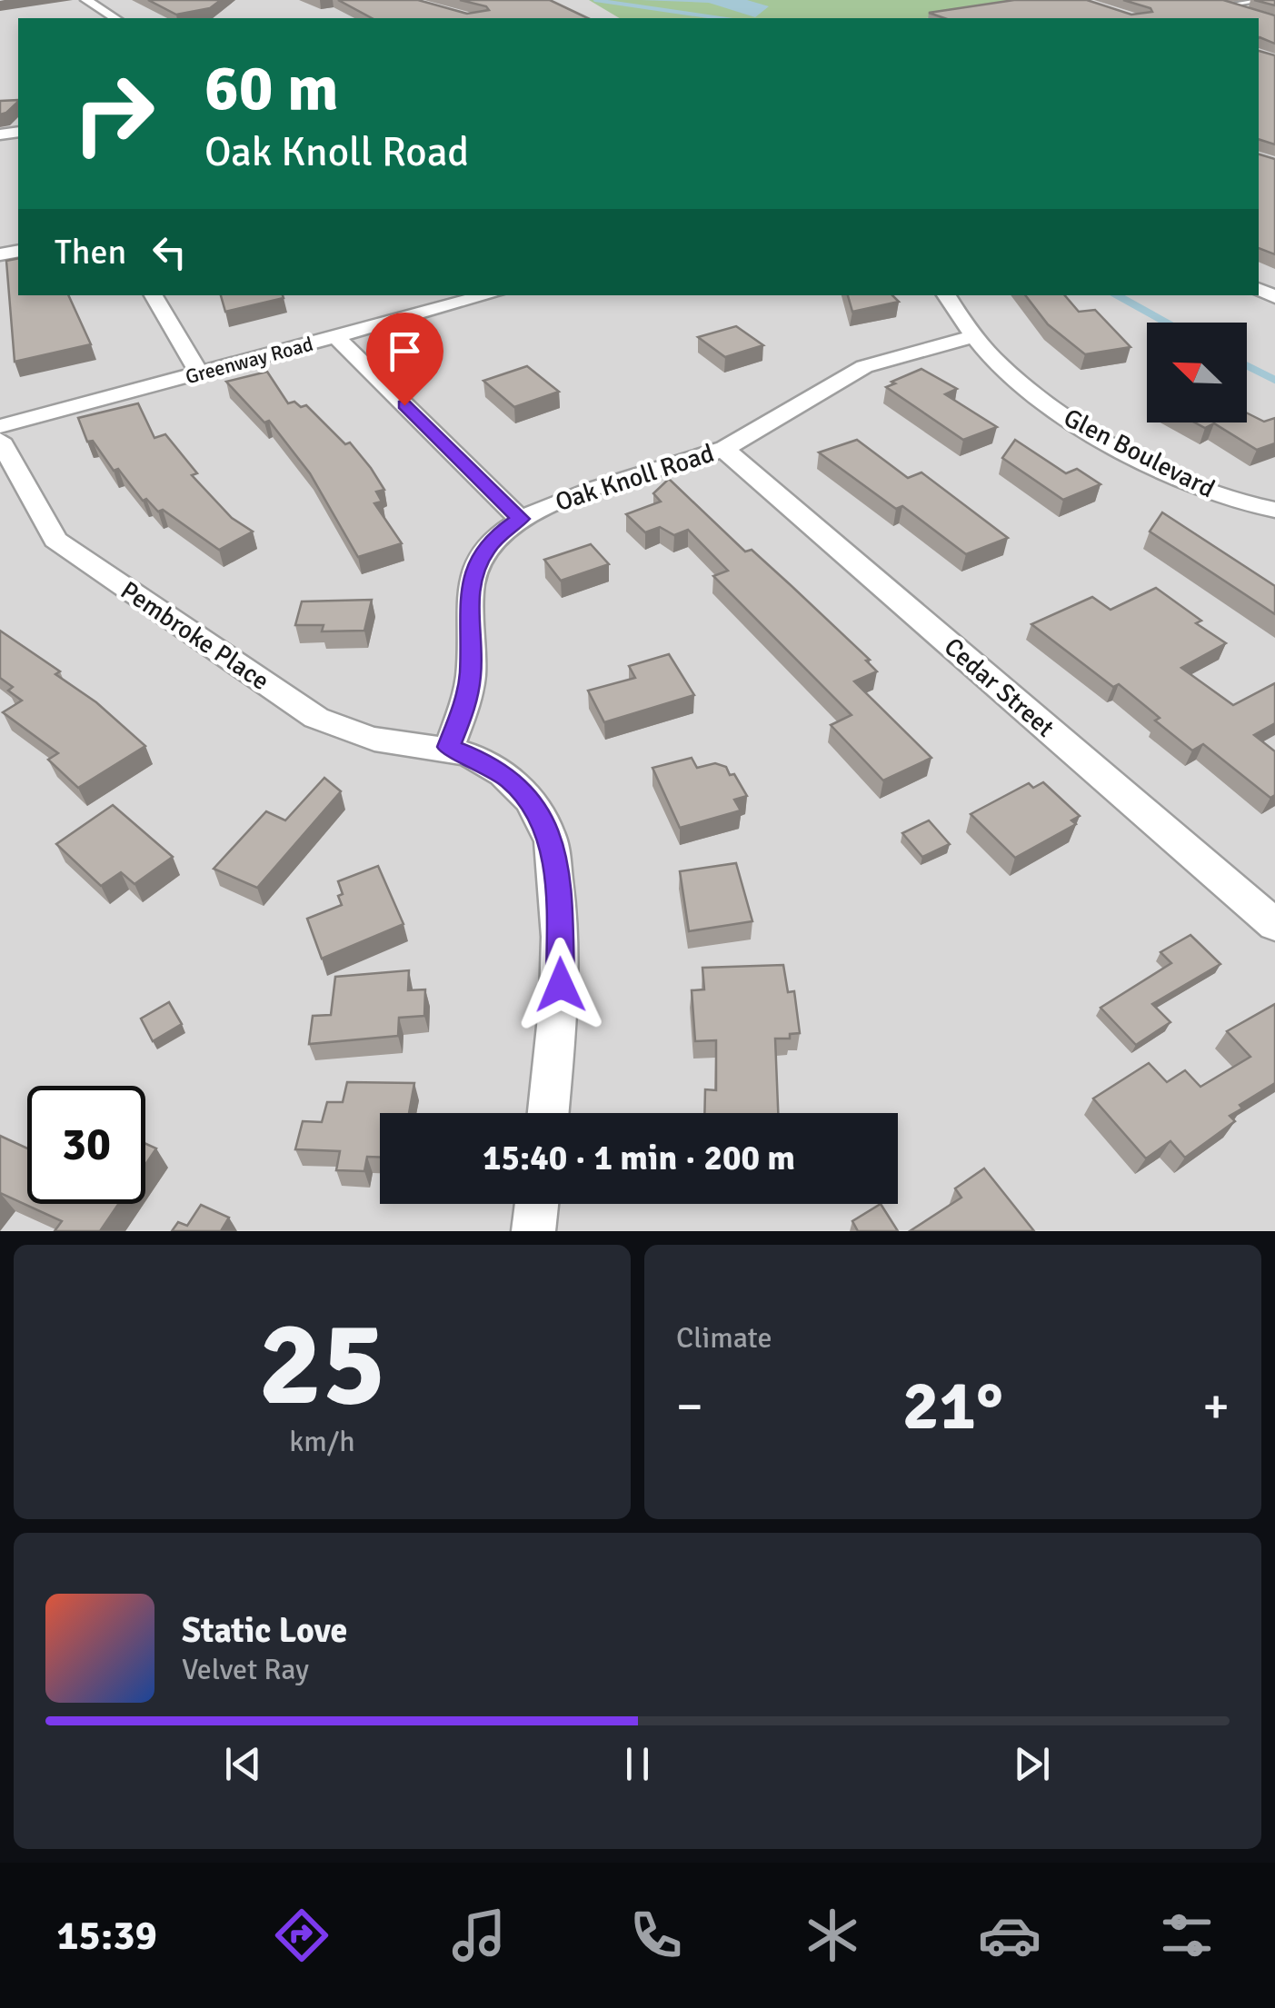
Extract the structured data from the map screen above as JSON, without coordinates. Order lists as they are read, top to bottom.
{
  "streets": {
    "street": [
      "Greenway Road",
      "Glen Boulevard",
      "Oak Knoll Road",
      "Pembroke Place",
      "Cedar Street"
    ]
  },
  "crossings": [
    ["Glen Boulevard", "Oak Knoll Road"],
    ["Oak Knoll Road", "Pembroke Place"],
    ["Oak Knoll Road", "Cedar Street"]
  ],
  "north": "top left",
  "page": {
    "turn": ["60 m", "Oak Knoll Road"],
    "then": "Then",
    "limit": "30",
    "trip": "15:40 · 1 min · 200 m",
    "tile": [
      ["25", "km/h"],
      "Climate"
    ],
    "heat": ["−", "21°", "+"],
    "song": ["Static Love", "Velvet Ray"],
    "tabs": "15:39"
  }
}
